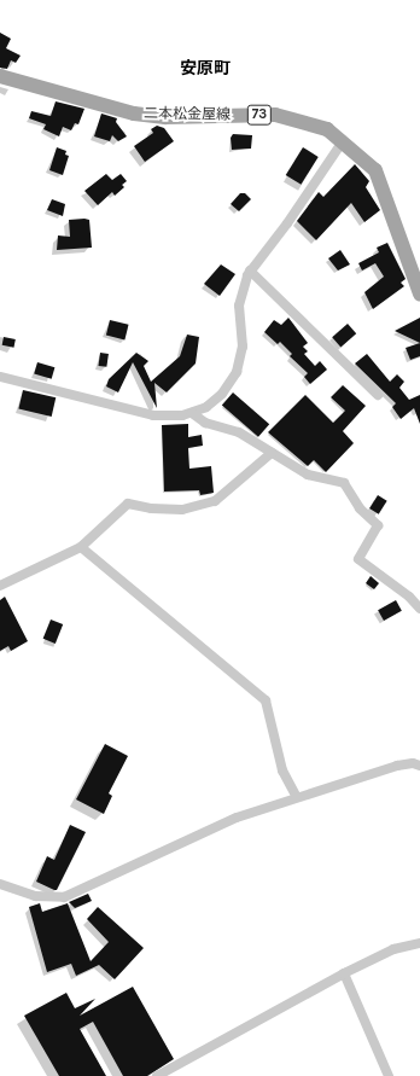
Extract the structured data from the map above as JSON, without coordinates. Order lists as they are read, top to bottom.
{
  "streets": {
    "main road": ["二本松金屋線", "73"]
  },
  "districts": ["安原町"]
}
